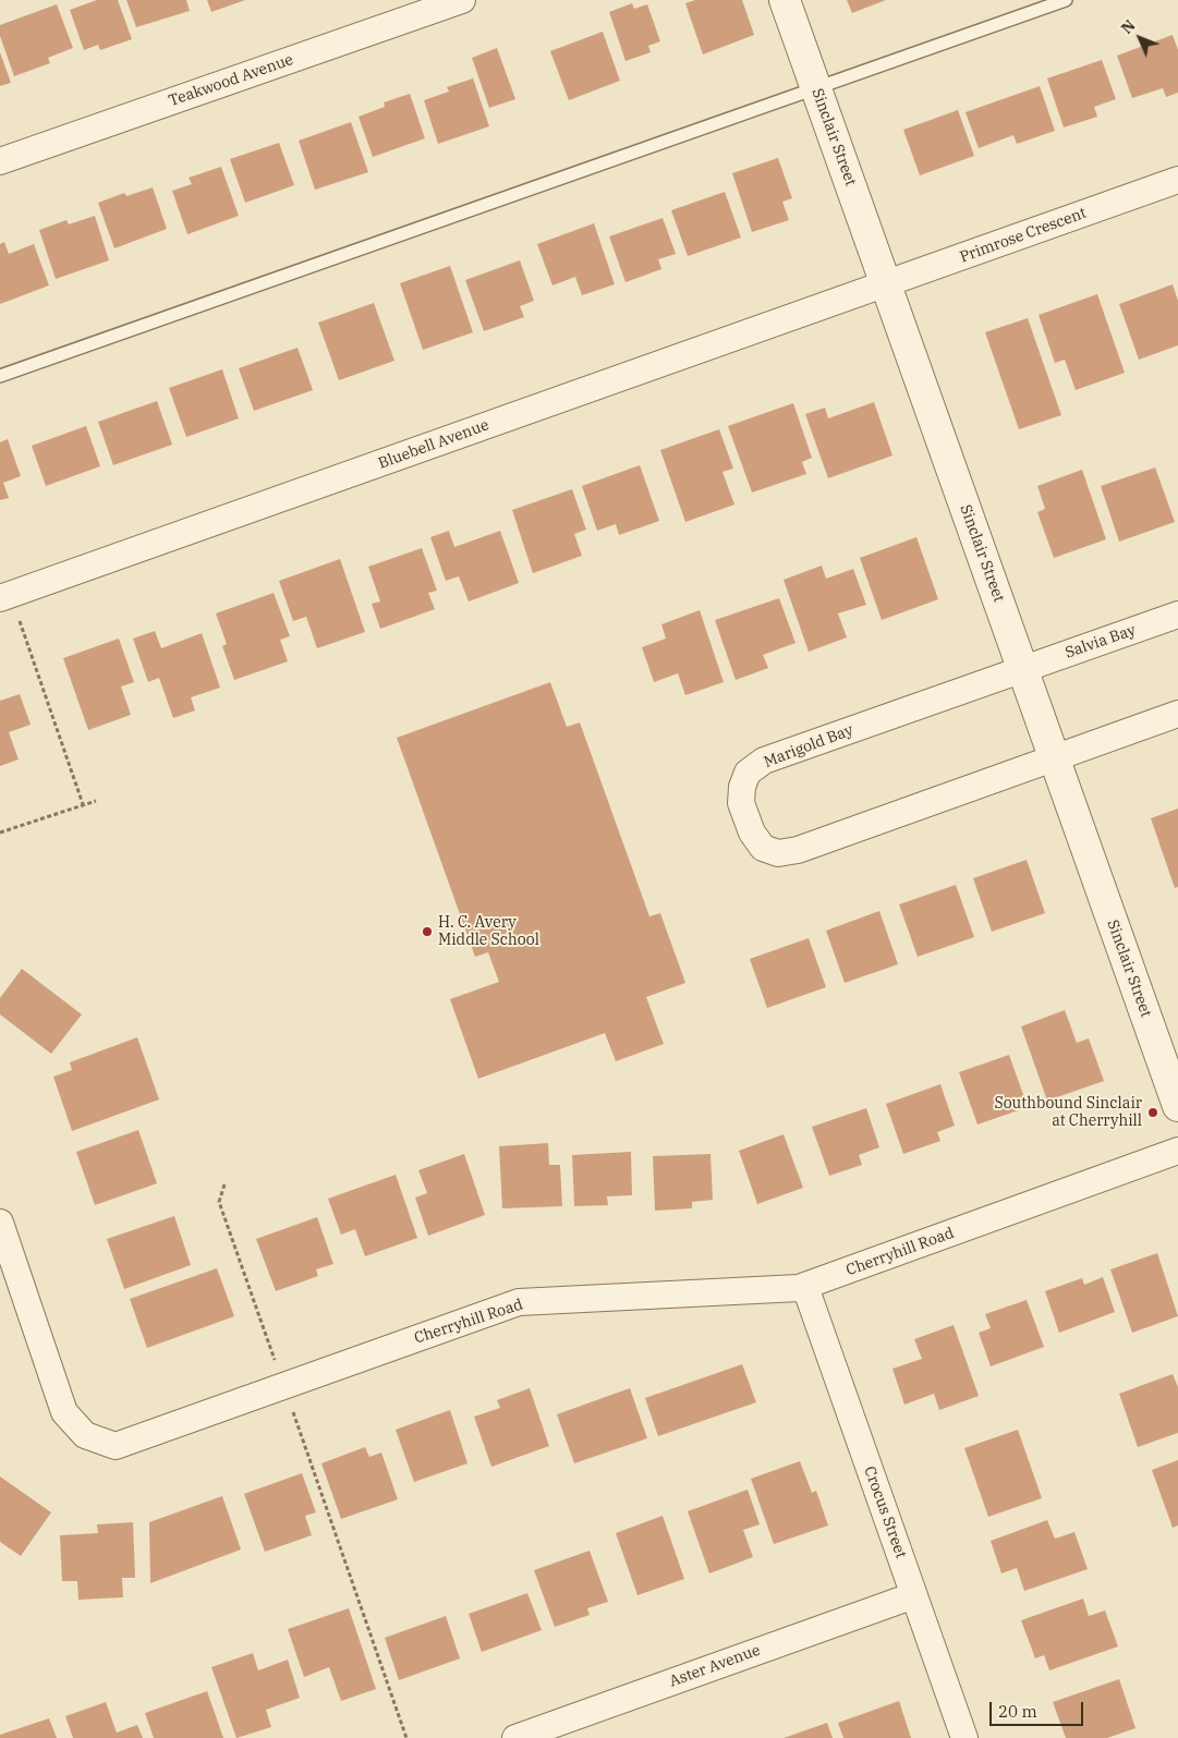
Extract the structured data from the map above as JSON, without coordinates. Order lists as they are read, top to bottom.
{
  "streets": {
    "street": [
      "Teakwood Avenue",
      "Sinclair Street",
      "Primrose Crescent",
      "Bluebell Avenue",
      "Salvia Bay",
      "Marigold Bay",
      "Cherryhill Road",
      "Crocus Street",
      "Aster Avenue"
    ]
  },
  "crossings": [
    ["Sinclair Street", "Primrose Crescent"],
    ["Sinclair Street", "Bluebell Avenue"],
    ["Sinclair Street", "Salvia Bay"],
    ["Sinclair Street", "Marigold Bay"],
    ["Primrose Crescent", "Bluebell Avenue"],
    ["Salvia Bay", "Marigold Bay"],
    ["Cherryhill Road", "Crocus Street"],
    ["Crocus Street", "Aster Avenue"]
  ],
  "places": ["H. C. Avery Middle School", "Southbound Sinclair at Cherryhill"],
  "scale_bar": "20 m",
  "north": "top left"
}
